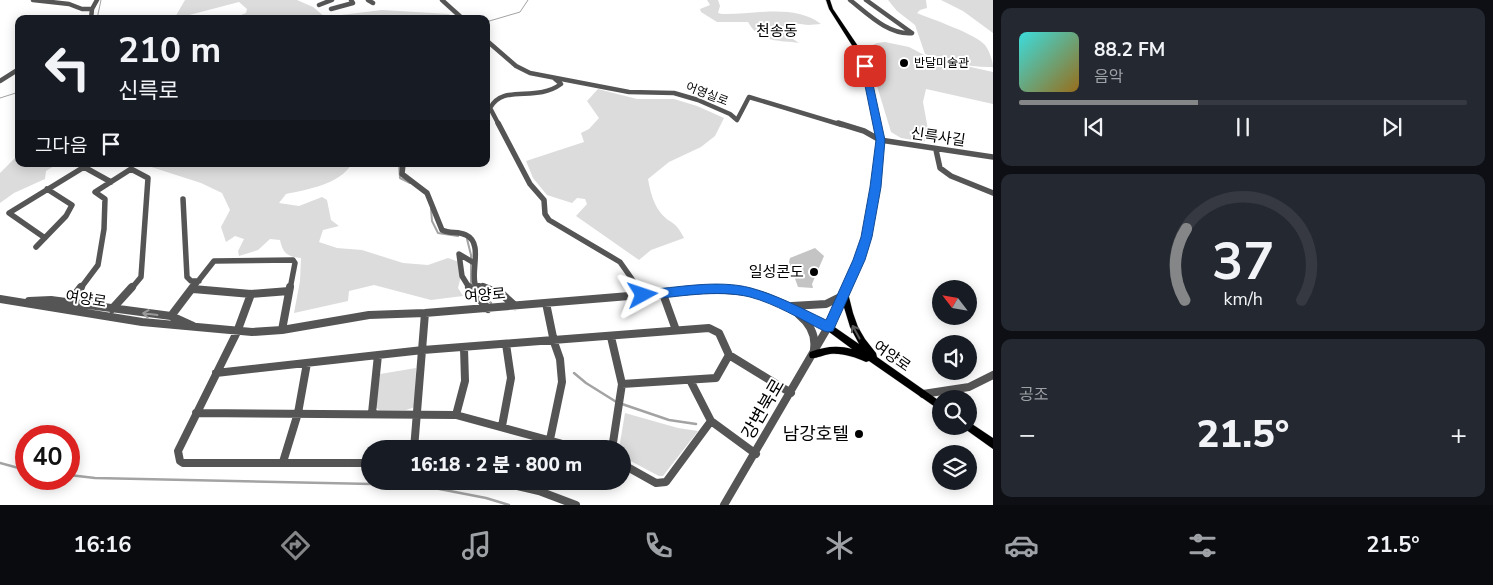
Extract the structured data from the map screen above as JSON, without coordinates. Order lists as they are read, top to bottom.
{
  "streets": {
    "main road": ["여양로"],
    "street": ["어영실로", "신륵사길", "강변북로"]
  },
  "crossings": [
    ["어영실로", "신륵사길"],
    ["여양로", "강변북로"]
  ],
  "districts": ["천송동"],
  "places": ["반달미술관", "일성콘도", "남강호텔"],
  "north": "top left",
  "page": {
    "turn": ["210 m", "신륵로"],
    "song": ["88.2 FM", "음악"],
    "then": "그다음",
    "tile": "공조",
    "heat": ["−", "21.5°", "+"],
    "limit": "40",
    "trip": "16:18 · 2 분 · 800 m",
    "tabs": ["16:16", "21.5°"],
    "gauge": ["37", "km/h"]
  }
}
